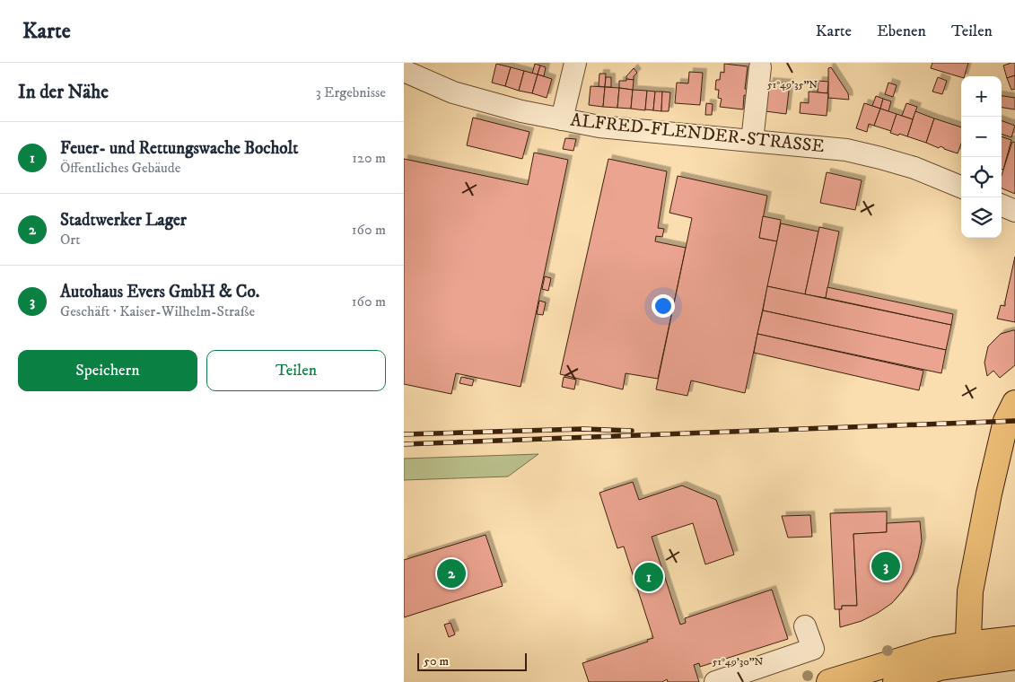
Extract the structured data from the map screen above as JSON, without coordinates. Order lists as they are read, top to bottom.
{
  "streets": {
    "street": ["ALFRED-FLENDER-STRASSE"]
  },
  "scale_bar": "50 m",
  "page": {
    "header": "Karte",
    "nav": ["Karte", "Ebenen", "Teilen"],
    "heading": ["In der Nähe", "3 Ergebnisse"],
    "map_buttons": ["+", "−"],
    "list": [
      {
        "mark": "1",
        "name": "Feuer- und Rettungswache Bocholt",
        "note": "Öffentliches Gebäude",
        "value": "120 m"
      },
      {
        "mark": "2",
        "name": "Stadtwerker Lager",
        "note": "Ort",
        "value": "160 m"
      },
      {
        "mark": "3",
        "name": "Autohaus Evers GmbH & Co.",
        "note": "Geschäft · Kaiser-Wilhelm-Straße",
        "value": "160 m"
      }
    ],
    "buttons": ["Speichern", "Teilen"],
    "pins": ["3", "2", "1"],
    "scale": "50 m"
  },
  "coordinates": ["51°49'35\"N", "51°49'30\"N"]
}
